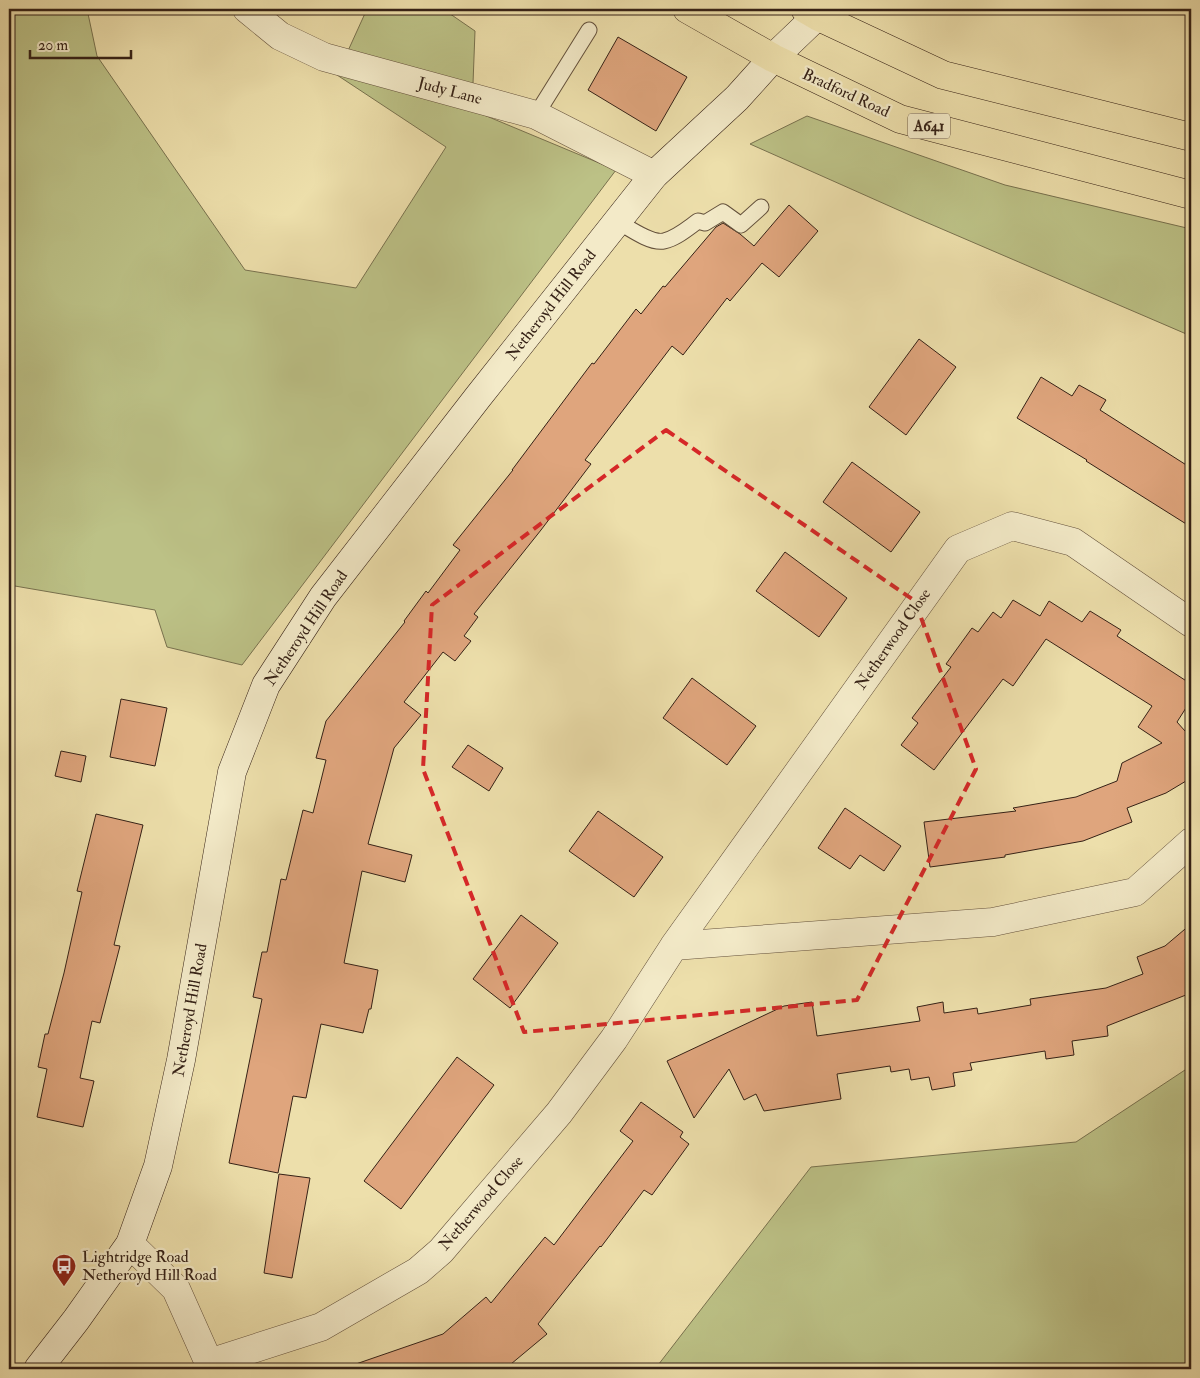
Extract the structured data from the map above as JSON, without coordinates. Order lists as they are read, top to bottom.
{
  "streets": {
    "main road": ["Bradford Road", "A641"],
    "street": ["Judy Lane", "Netheroyd Hill Road", "Netherwood Close"]
  },
  "crossings": [
    ["Judy Lane", "Netheroyd Hill Road"],
    ["Bradford Road", "Netheroyd Hill Road"]
  ],
  "places": {
    "bus stop": ["Lightridge Road Netheroyd Hill Road"]
  },
  "scale_bar": "20 m"
}
